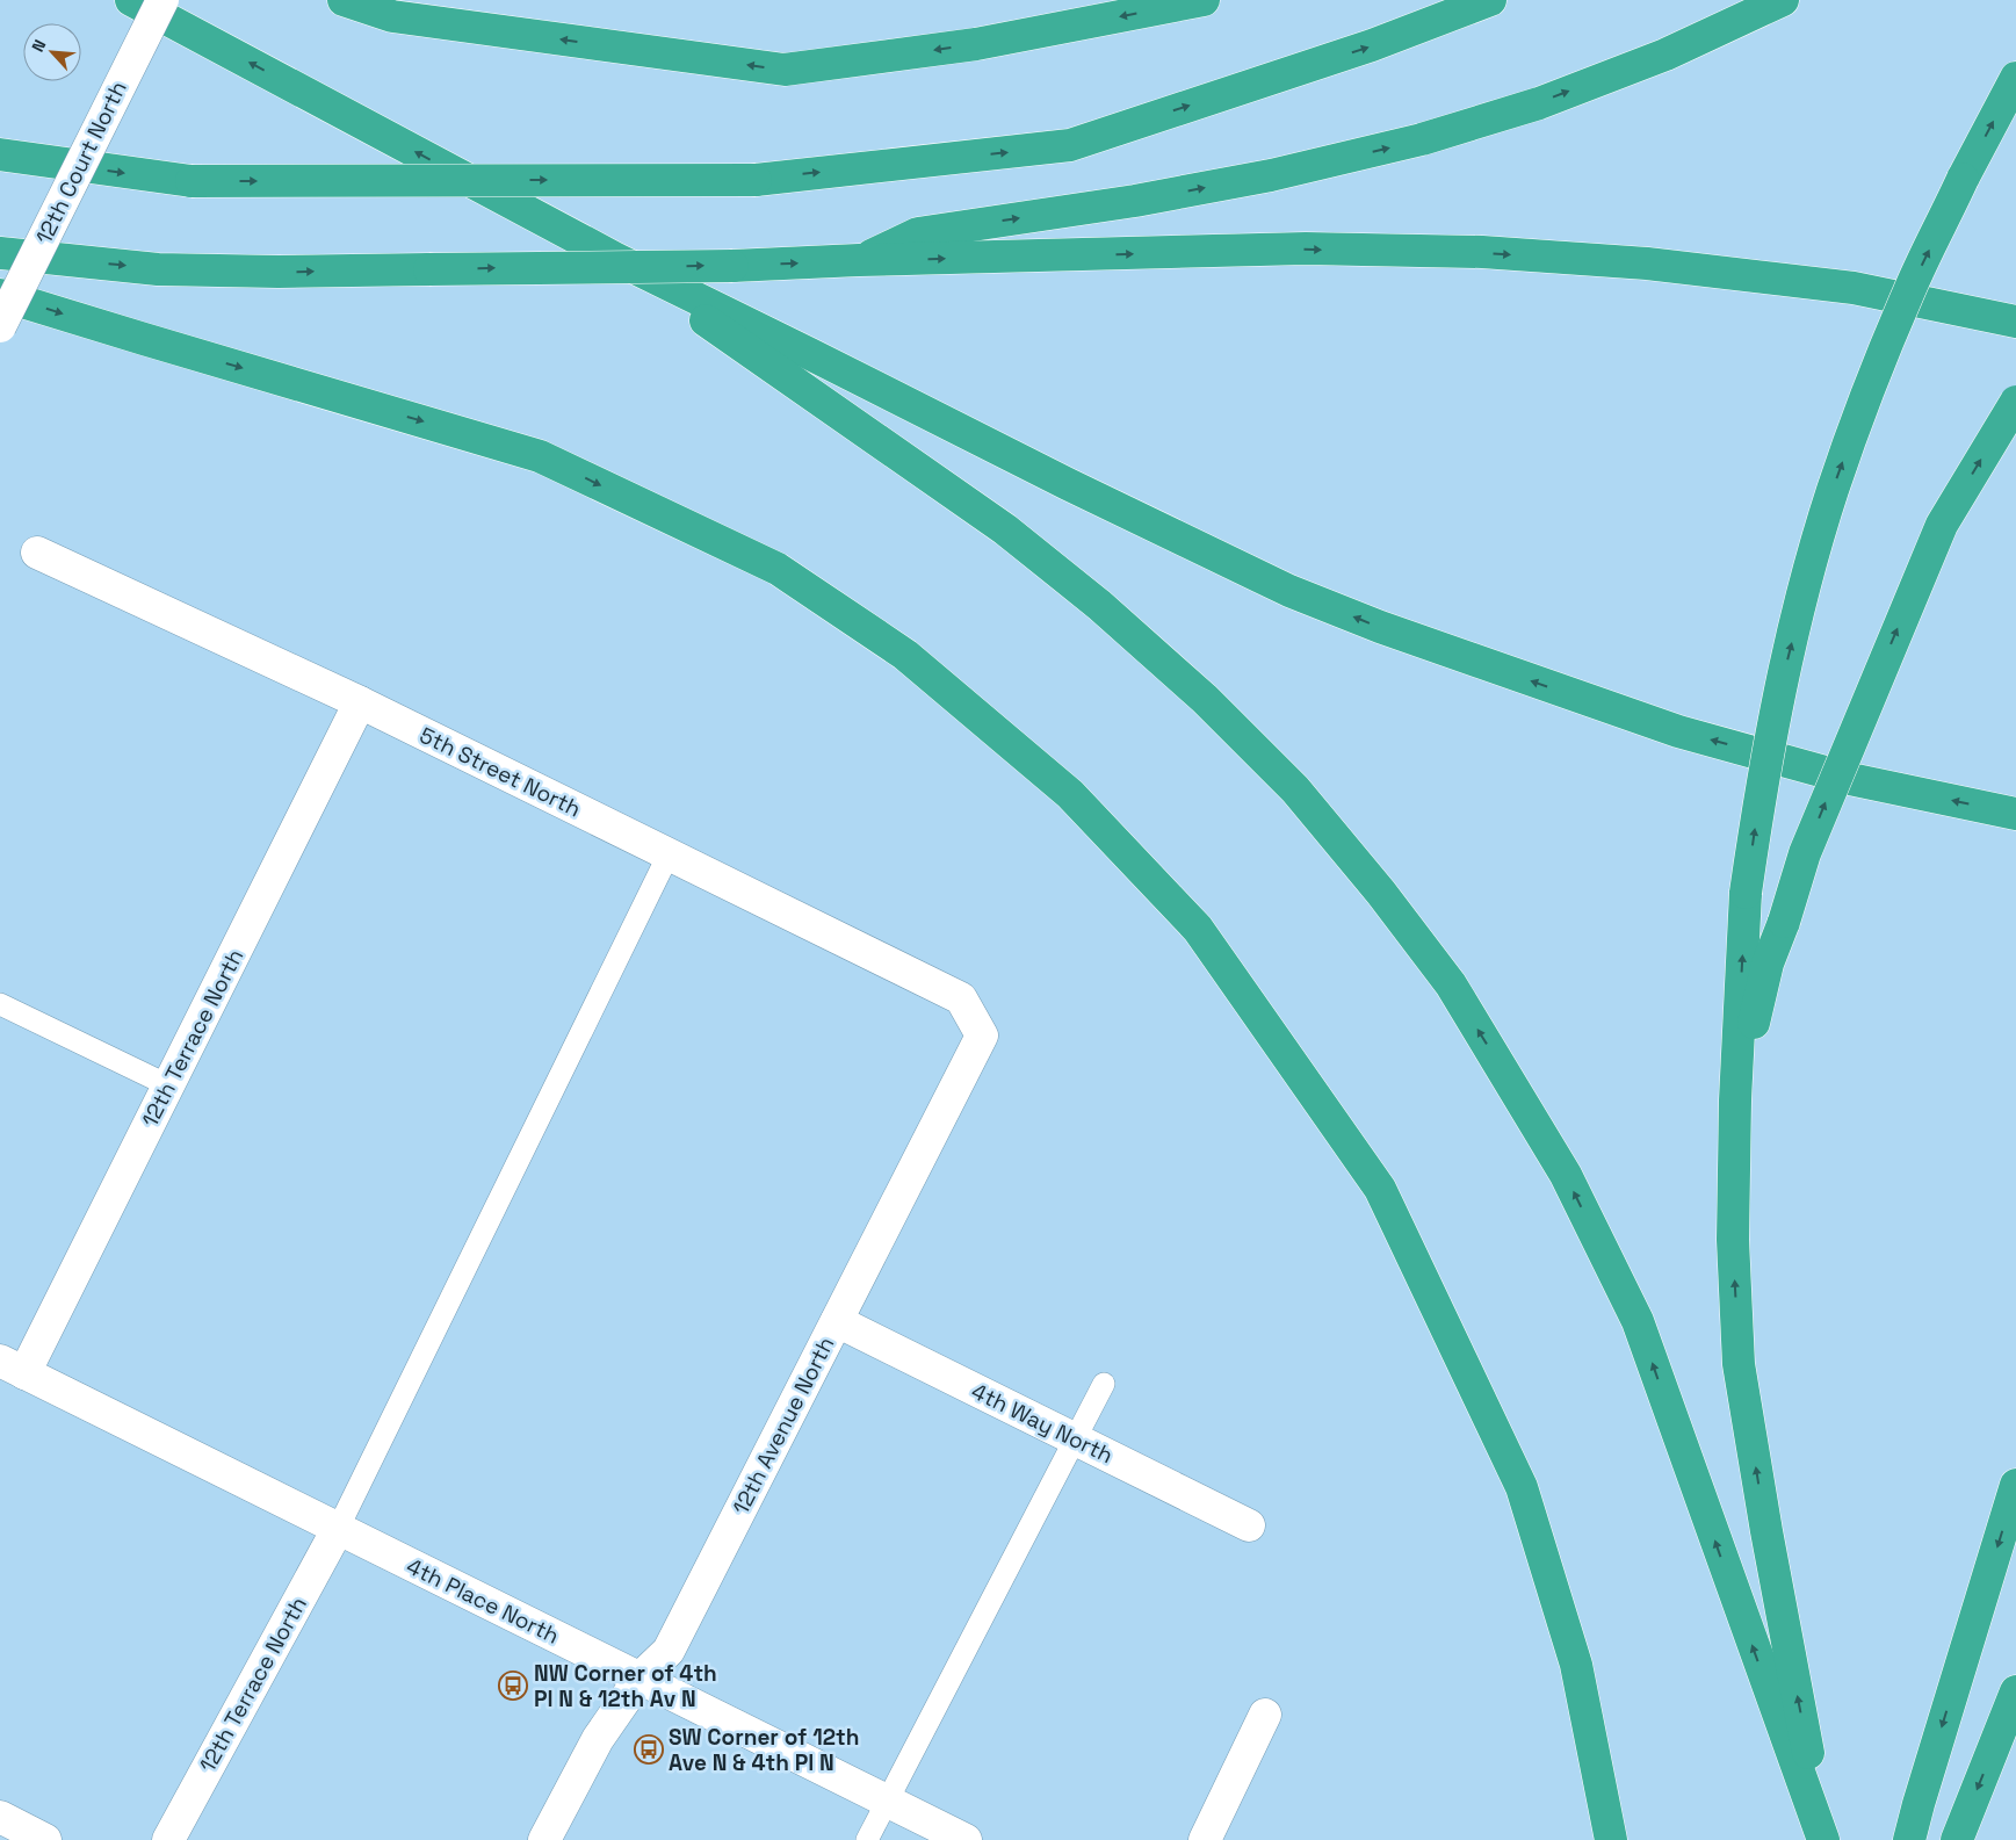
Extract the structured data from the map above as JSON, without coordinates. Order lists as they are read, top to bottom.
{
  "streets": {
    "street": [
      "12th Court North",
      "5th Street North",
      "12th Terrace North",
      "4th Way North",
      "12th Avenue North",
      "4th Place North"
    ]
  },
  "crossings": [
    ["5th Street North", "12th Terrace North"],
    ["5th Street North", "12th Avenue North"],
    ["12th Terrace North", "4th Place North"],
    ["4th Way North", "12th Avenue North"],
    ["12th Avenue North", "4th Place North"]
  ],
  "places": {
    "bus stop": ["NW Corner of 4th Pl N & 12th Av N", "SW Corner of 12th Ave N & 4th Pl N"]
  },
  "north": "top left"
}
